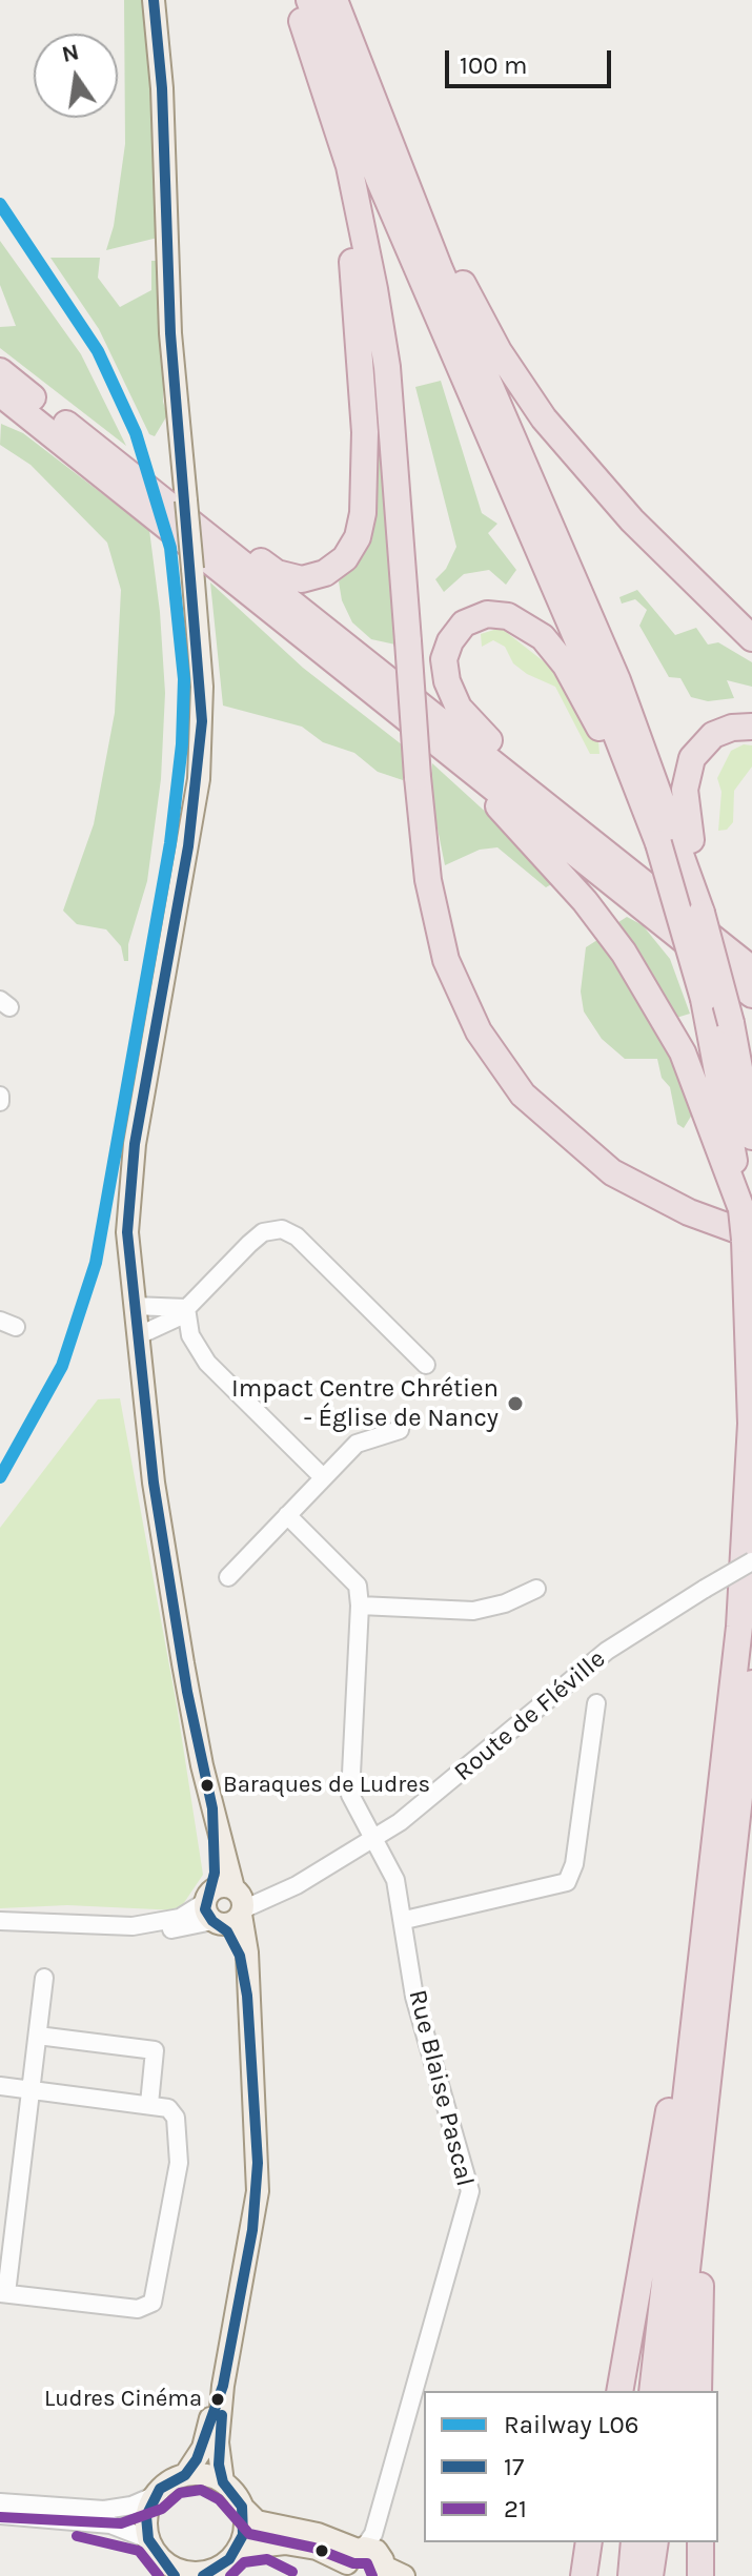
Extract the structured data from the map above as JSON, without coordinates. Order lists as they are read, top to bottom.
{
  "streets": {
    "street": ["Route de Fléville", "Rue Blaise Pascal"]
  },
  "crossings": [
    ["Route de Fléville", "Rue Blaise Pascal"]
  ],
  "places": ["Impact Centre Chrétien - Église de Nancy", "Baraques de Ludres", "Ludres Cinéma"],
  "lines": ["transit line 17", "rail line L06", "transit line 21"],
  "legend": ["Railway L06", "17", "21"],
  "scale_bar": "100 m",
  "north": "top"
}
